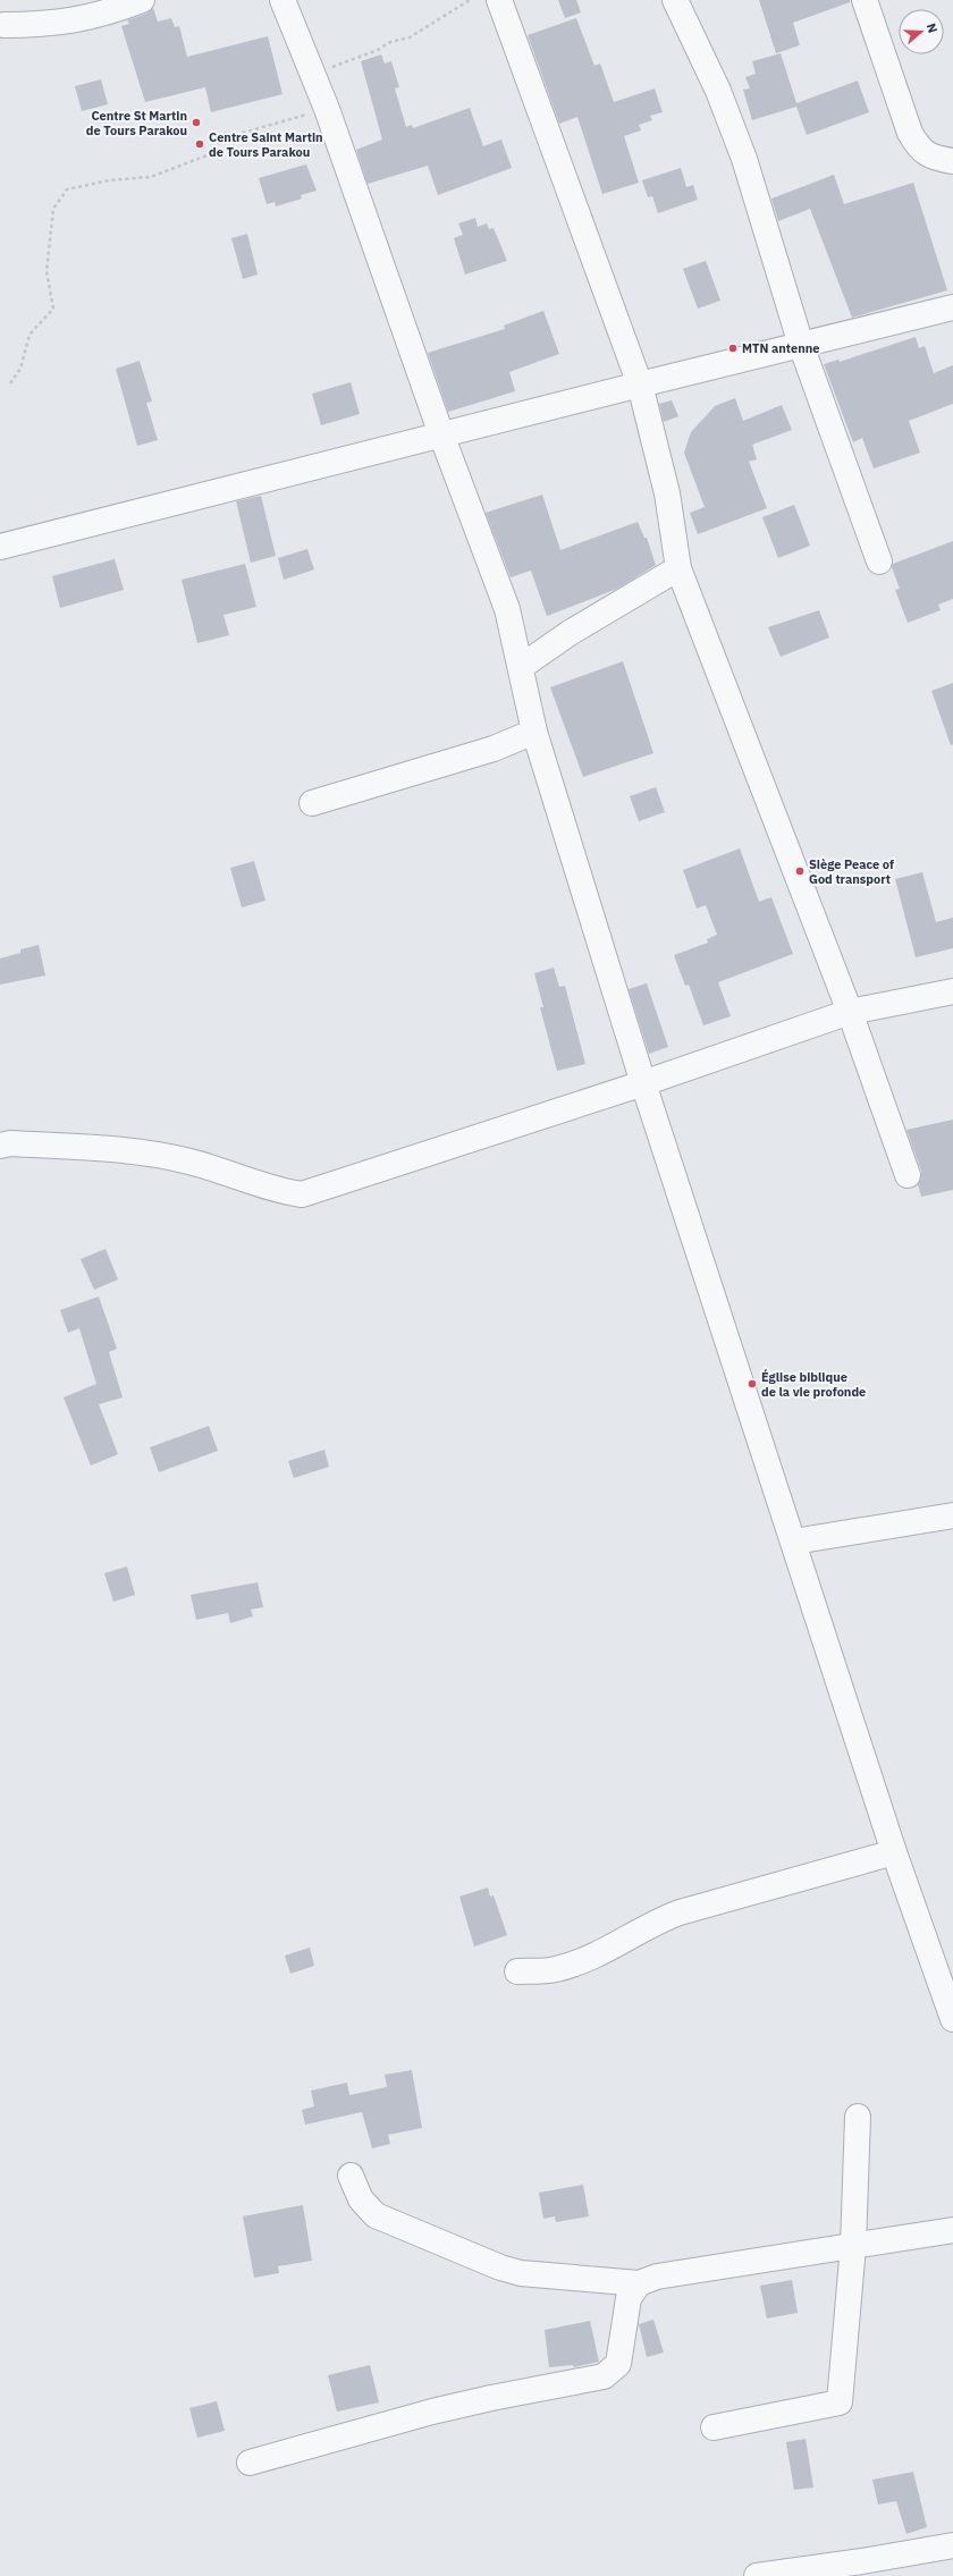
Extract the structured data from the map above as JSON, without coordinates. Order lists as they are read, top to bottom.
{
  "places": [
    "Centre St Martin de Tours Parakou",
    "Centre Saint Martin de Tours Parakou",
    "MTN antenne",
    "Siège Peace of God transport",
    "Église biblique de la vie profonde"
  ],
  "north": "right"
}
